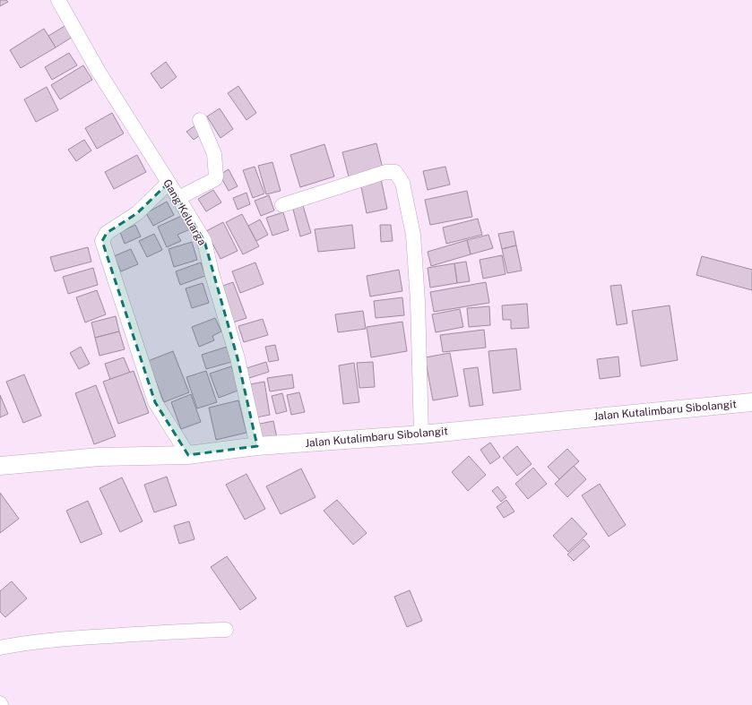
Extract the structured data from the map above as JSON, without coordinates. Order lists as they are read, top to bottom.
{
  "streets": {
    "street": ["Gang Keluarga", "Jalan Kutalimbaru Sibolangit"]
  },
  "crossings": [
    ["Gang Keluarga", "Jalan Kutalimbaru Sibolangit"]
  ]
}
